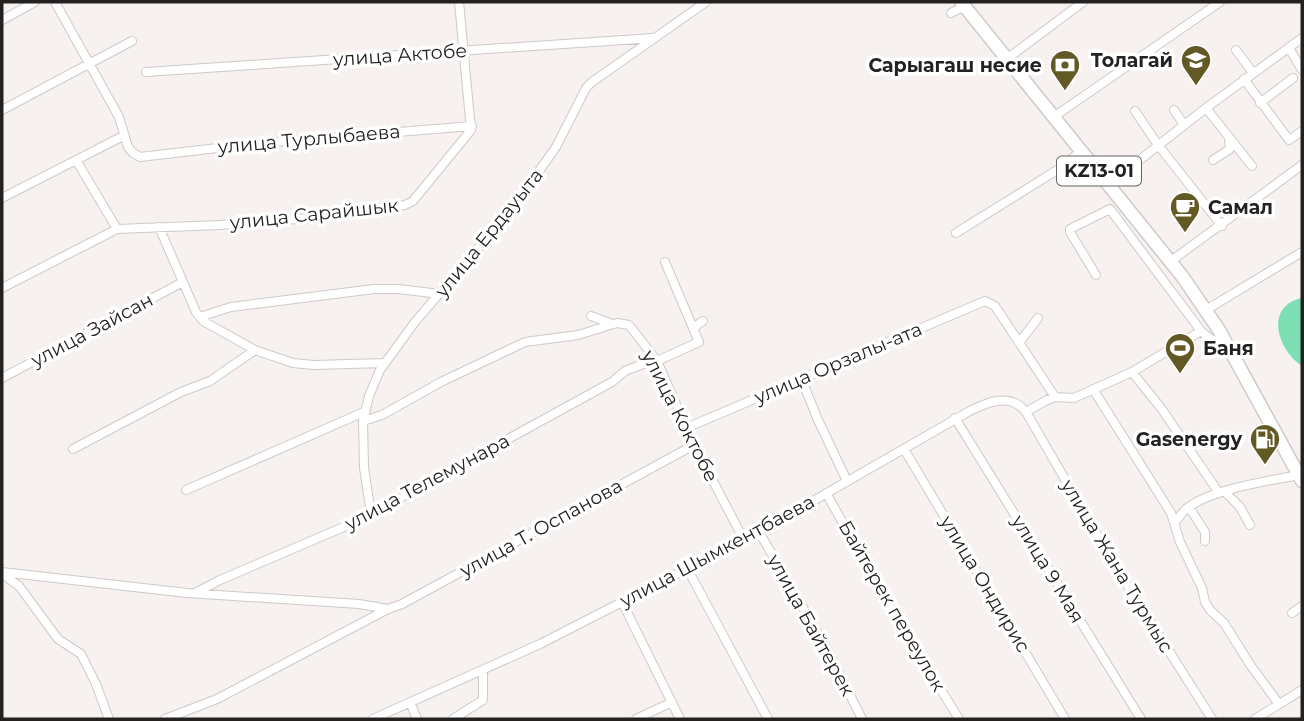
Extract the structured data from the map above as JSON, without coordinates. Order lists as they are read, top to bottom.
{
  "streets": {
    "highway": ["KZ13-01"],
    "street": [
      "улица Актобе",
      "улица Турлыбаева",
      "улица Сарайшык",
      "улица Ердауыта",
      "улица Зайсан",
      "улица Орзалы-ата",
      "улица Коктобе",
      "улица Телемунара",
      "улица Т. Оспанова",
      "улица Шымкентбаева",
      "улица Жана Турмыс",
      "улица 9 Мая",
      "улица Ондирис",
      "Байтерек переулок",
      "улица Байтерек"
    ]
  },
  "crossings": [
    ["улица Актобе", "улица Ердауыта"],
    ["улица Турлыбаева", "улица Сарайшык"],
    ["улица Ердауыта", "улица Телемунара"],
    ["улица Орзалы-ата", "улица Коктобе"],
    ["улица Коктобе", "улица Телемунара"],
    ["улица Коктобе", "улица Т. Оспанова"],
    ["улица Коктобе", "улица Шымкентбаева"],
    ["улица Шымкентбаева", "улица Жана Турмыс"],
    ["улица Шымкентбаева", "улица 9 Мая"],
    ["улица Шымкентбаева", "улица Ондирис"],
    ["улица Шымкентбаева", "Байтерек переулок"],
    ["улица Шымкентбаева", "улица Байтерек"]
  ],
  "places": {
    "school or university": ["Толагай"],
    "bank": ["Сарыагаш несие"],
    "cafe": ["Самал"],
    "sports": ["Баня"],
    "fuel station": ["Gasenergy"]
  }
}
